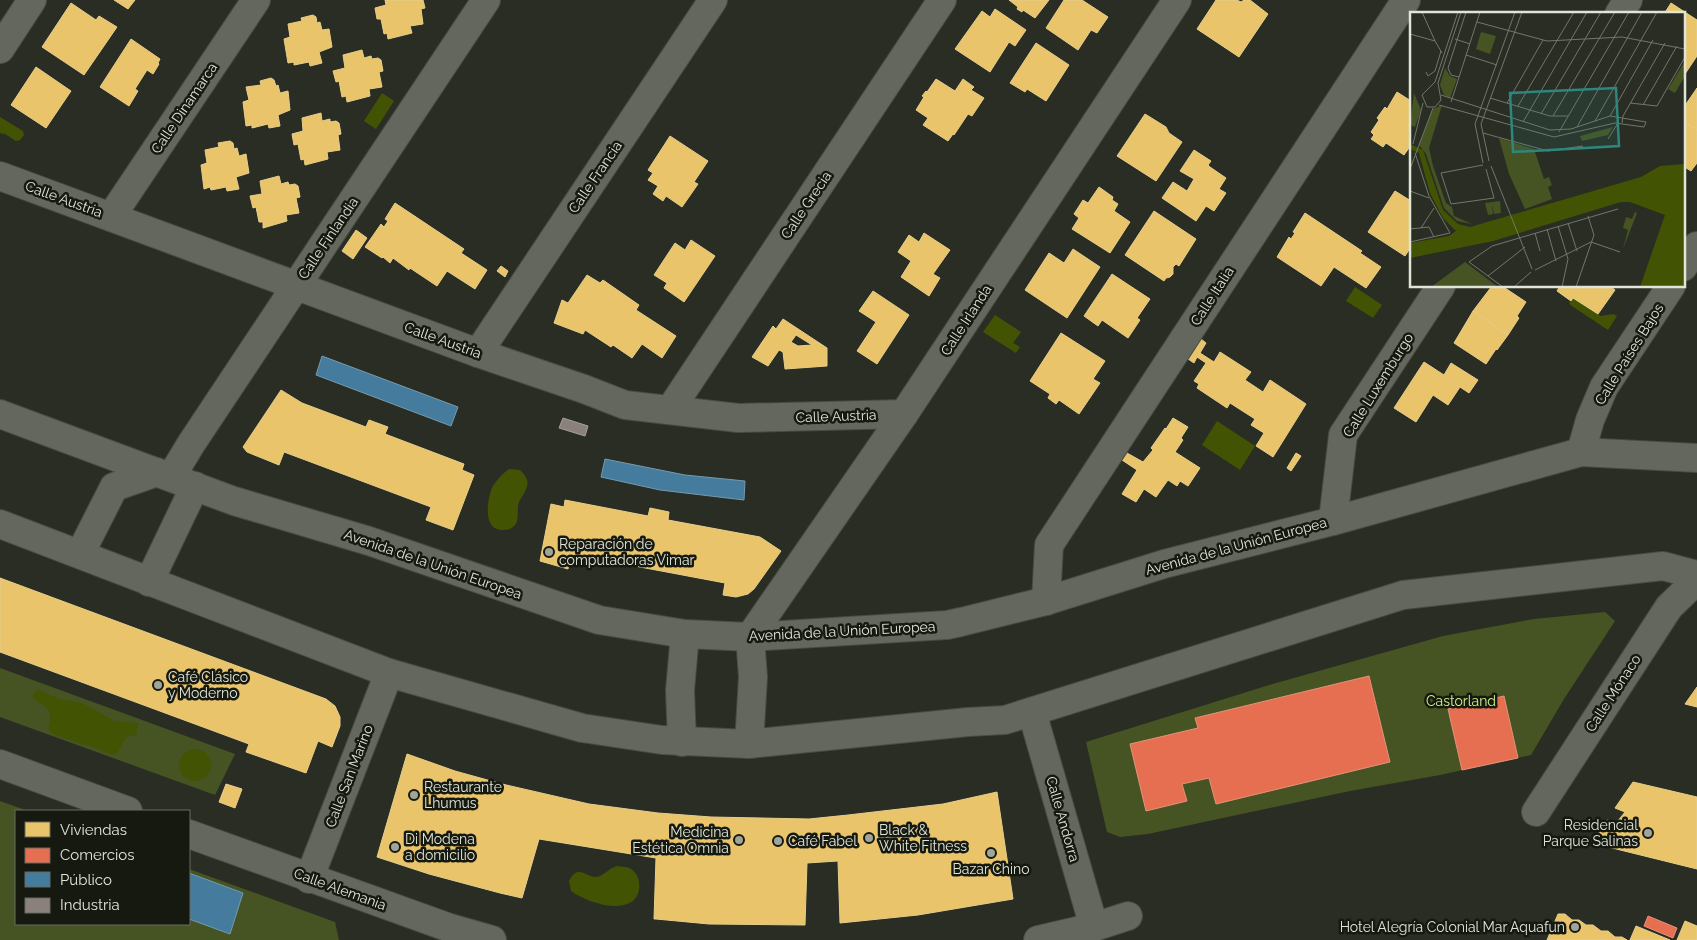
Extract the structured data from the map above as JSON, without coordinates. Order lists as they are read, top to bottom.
{
  "streets": {
    "street": [
      "Calle Dinamarca",
      "Calle Francia",
      "Calle Austria",
      "Calle Grecia",
      "Calle Finlandia",
      "Calle Italia",
      "Calle Irlanda",
      "Calle Países Bajos",
      "Calle Luxemburgo",
      "Avenida de la Unión Europea",
      "Calle Mónaco",
      "Calle San Marino",
      "Calle Andorra",
      "Calle Alemania"
    ]
  },
  "crossings": [
    ["Calle Dinamarca", "Calle Austria"],
    ["Calle Francia", "Calle Austria"],
    ["Calle Austria", "Calle Grecia"],
    ["Calle Austria", "Calle Finlandia"],
    ["Calle Austria", "Calle Irlanda"],
    ["Calle Finlandia", "Avenida de la Unión Europea"],
    ["Calle Italia", "Avenida de la Unión Europea"],
    ["Calle Irlanda", "Avenida de la Unión Europea"],
    ["Calle Países Bajos", "Avenida de la Unión Europea"],
    ["Calle Luxemburgo", "Avenida de la Unión Europea"],
    ["Calle San Marino", "Calle Alemania"]
  ],
  "parks": ["Castorland"],
  "places": [
    "Reparación de computadoras Vimar",
    "Café Clásico y Moderno",
    "Restaurante Lhumus",
    "Residencial Parque Salinas",
    "Black & White Fitness",
    "Medicina Estética Omnia",
    "Café Fabel",
    "Di Modena a domicilio",
    "Bazar Chino",
    "Hotel Alegría Colonial Mar Aquafun"
  ],
  "legend": [
    "Viviendas",
    "Comercios",
    "Público",
    "Industria"
  ]
}
